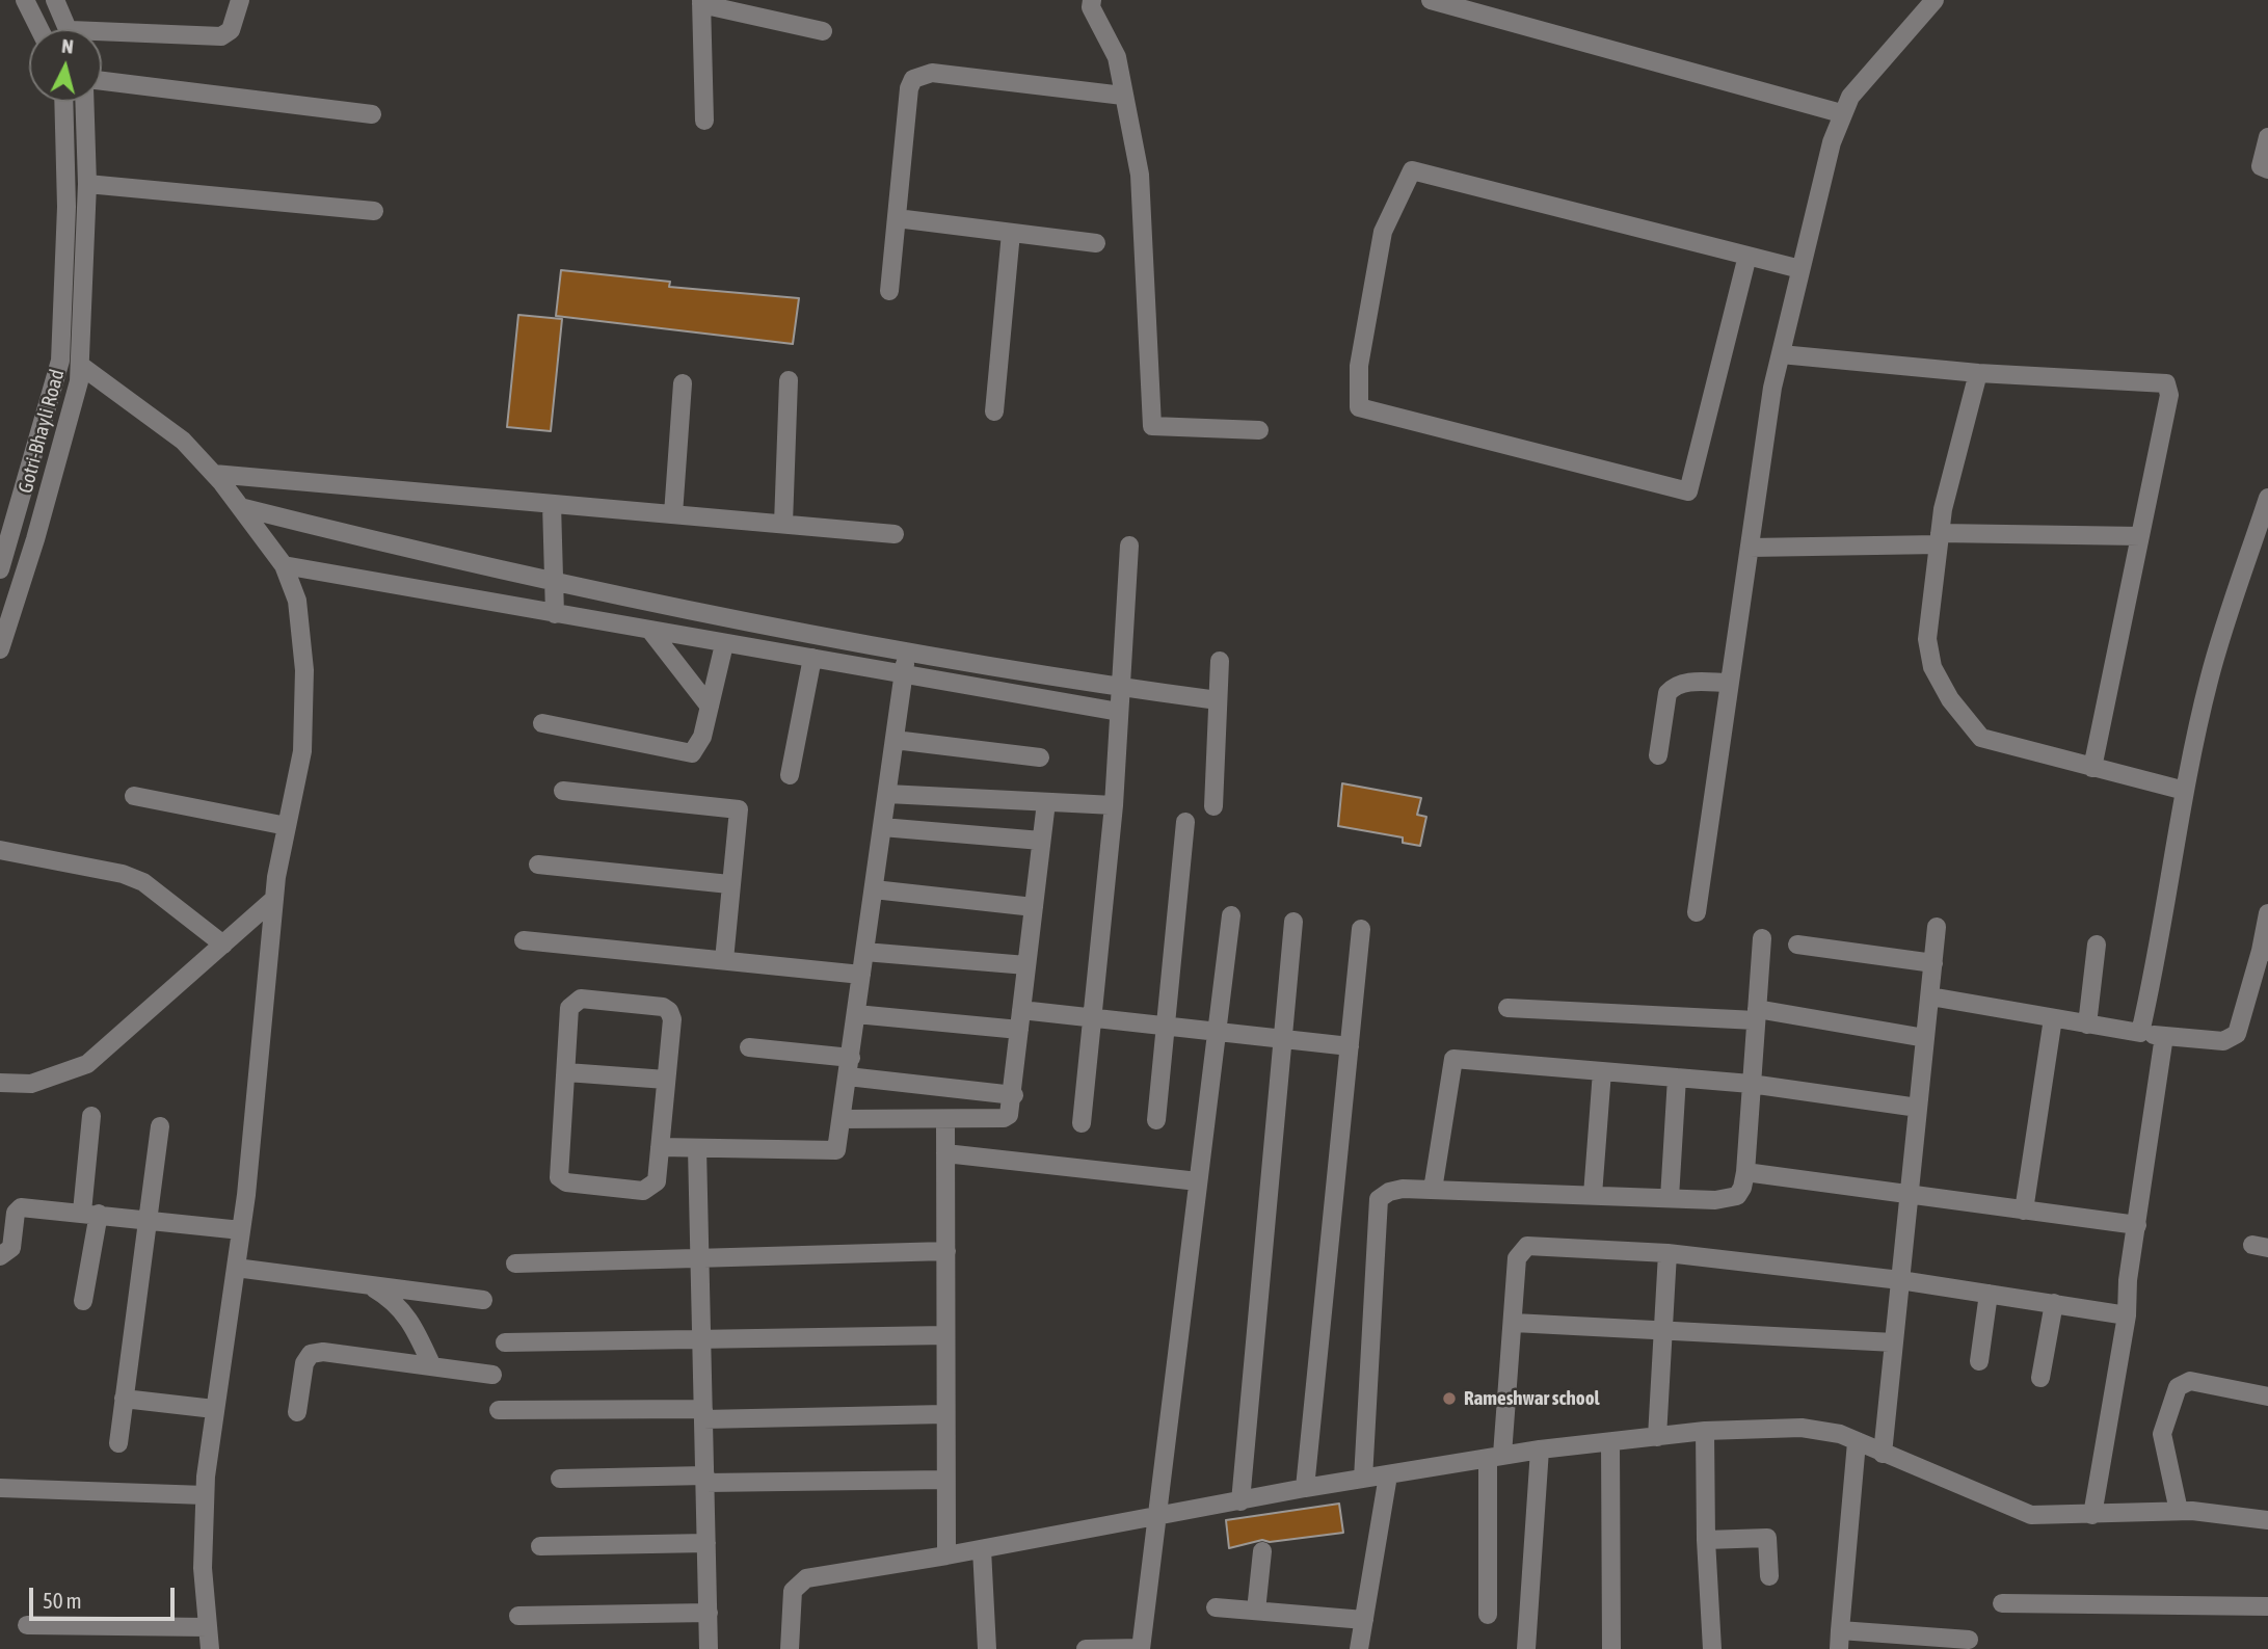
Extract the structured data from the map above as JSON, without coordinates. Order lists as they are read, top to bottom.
{
  "streets": {
    "street": ["Gotri-Bhayli Road"]
  },
  "places": ["Rameshwar school"],
  "scale_bar": "50 m",
  "north": "top"
}
